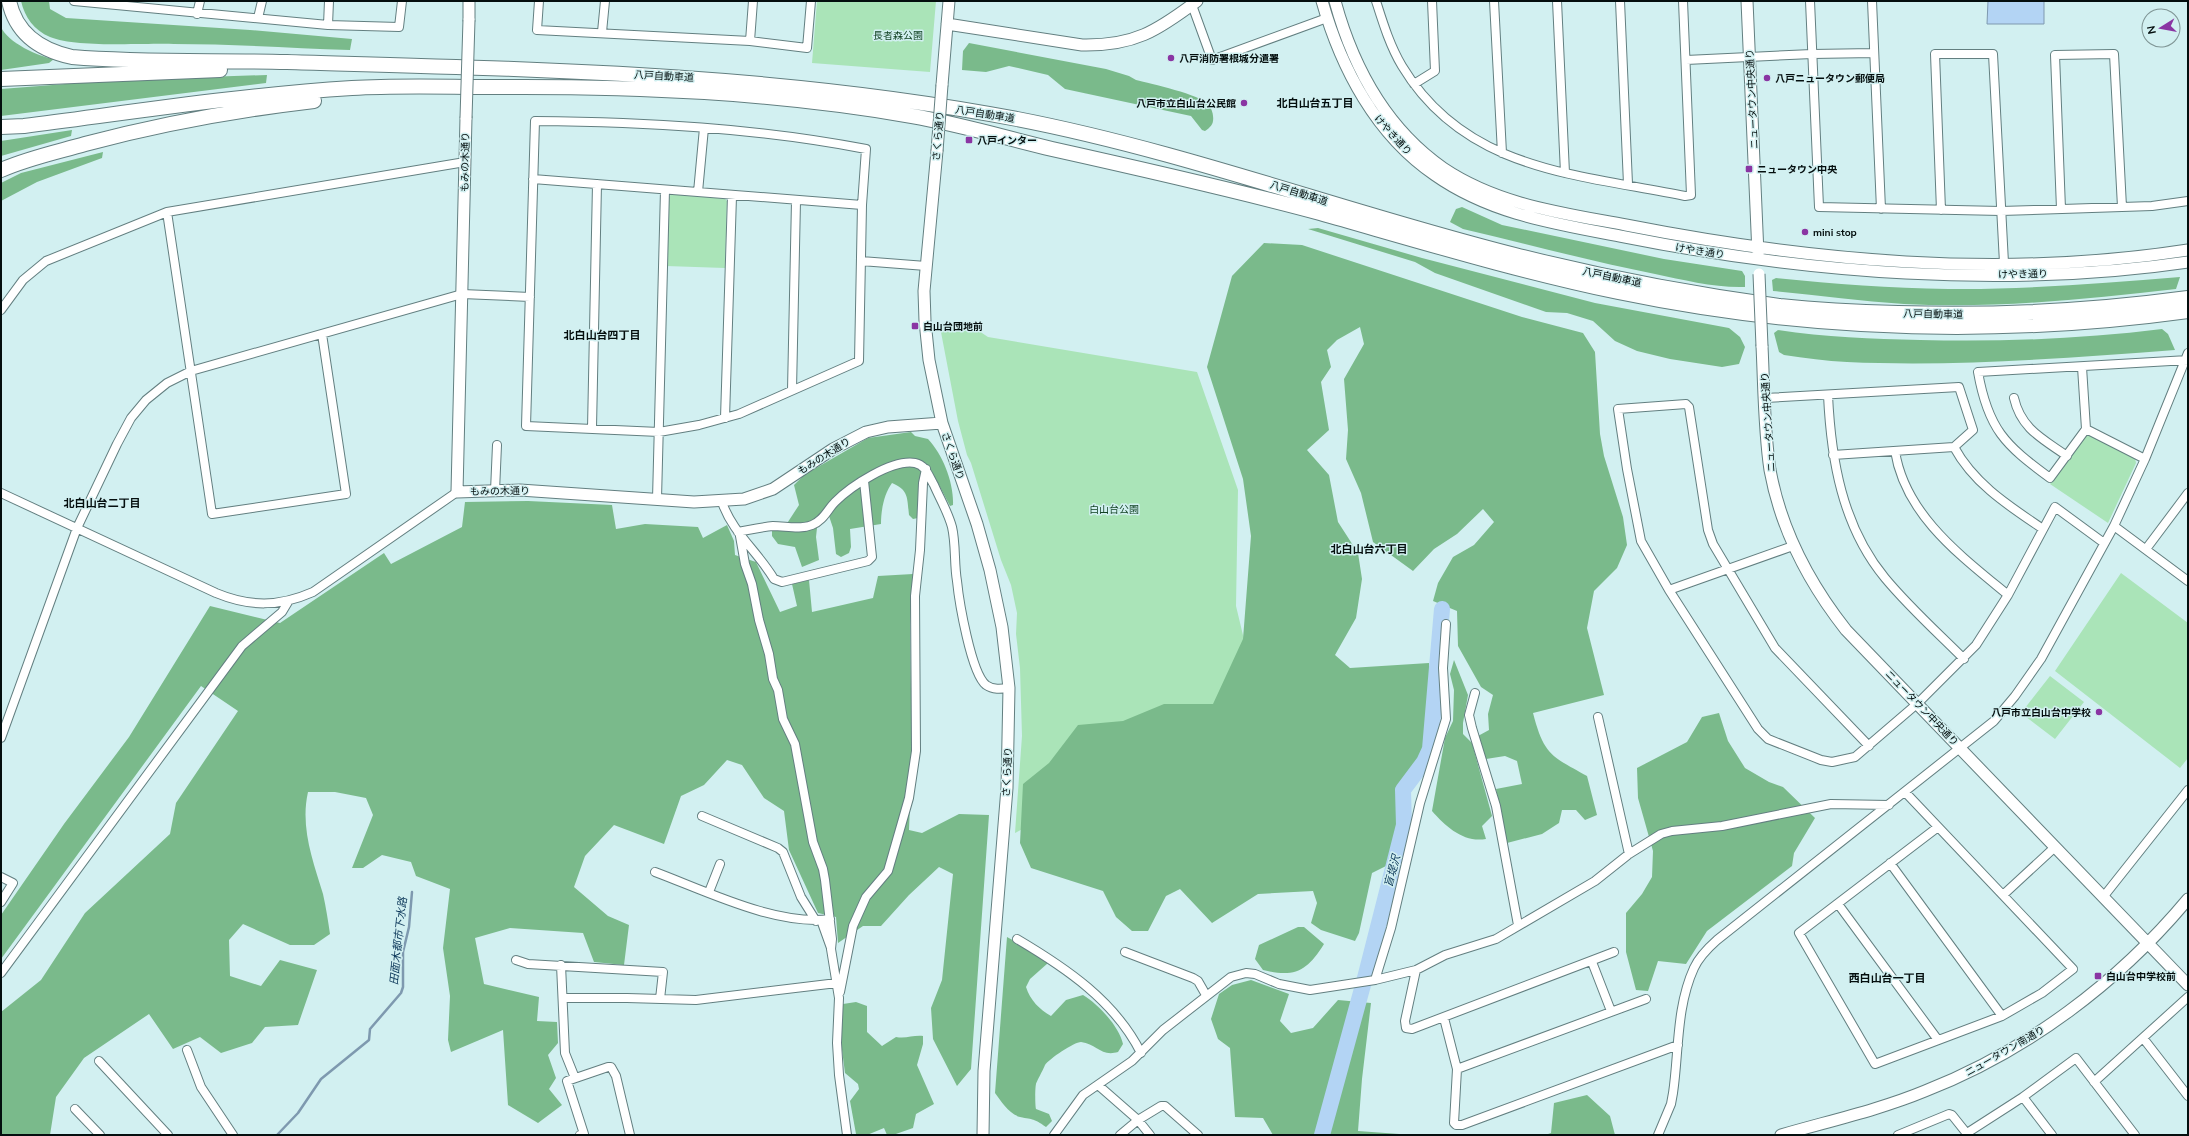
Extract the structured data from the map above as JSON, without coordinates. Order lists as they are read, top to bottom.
{
  "streets": {
    "highway": ["八戸自動車道"],
    "street": [
      "ニュータウン中央通り",
      "けやき通り",
      "さくら通り",
      "もみの木通り",
      "ニュータウン南通り"
    ]
  },
  "crossings": [
    ["ニュータウン中央通り", "けやき通り"],
    ["ニュータウン中央通り", "ニュータウン南通り"],
    ["さくら通り", "もみの木通り"]
  ],
  "districts": [
    "北白山台五丁目",
    "北白山台四丁目",
    "北白山台二丁目",
    "北白山台六丁目",
    "西白山台一丁目"
  ],
  "water": ["盲堤沢", "田面木都市下水路"],
  "parks": ["長者森公園", "白山台公園"],
  "places": {
    "other": [
      "八戸消防署根城分遣署",
      "八戸ニュータウン郵便局",
      "八戸市立白山台公民館",
      "mini stop",
      "八戸市立白山台中学校"
    ],
    "transit": [
      "八戸インター",
      "ニュータウン中央",
      "白山台団地前",
      "白山台中学校前"
    ]
  },
  "north": "left"
}
